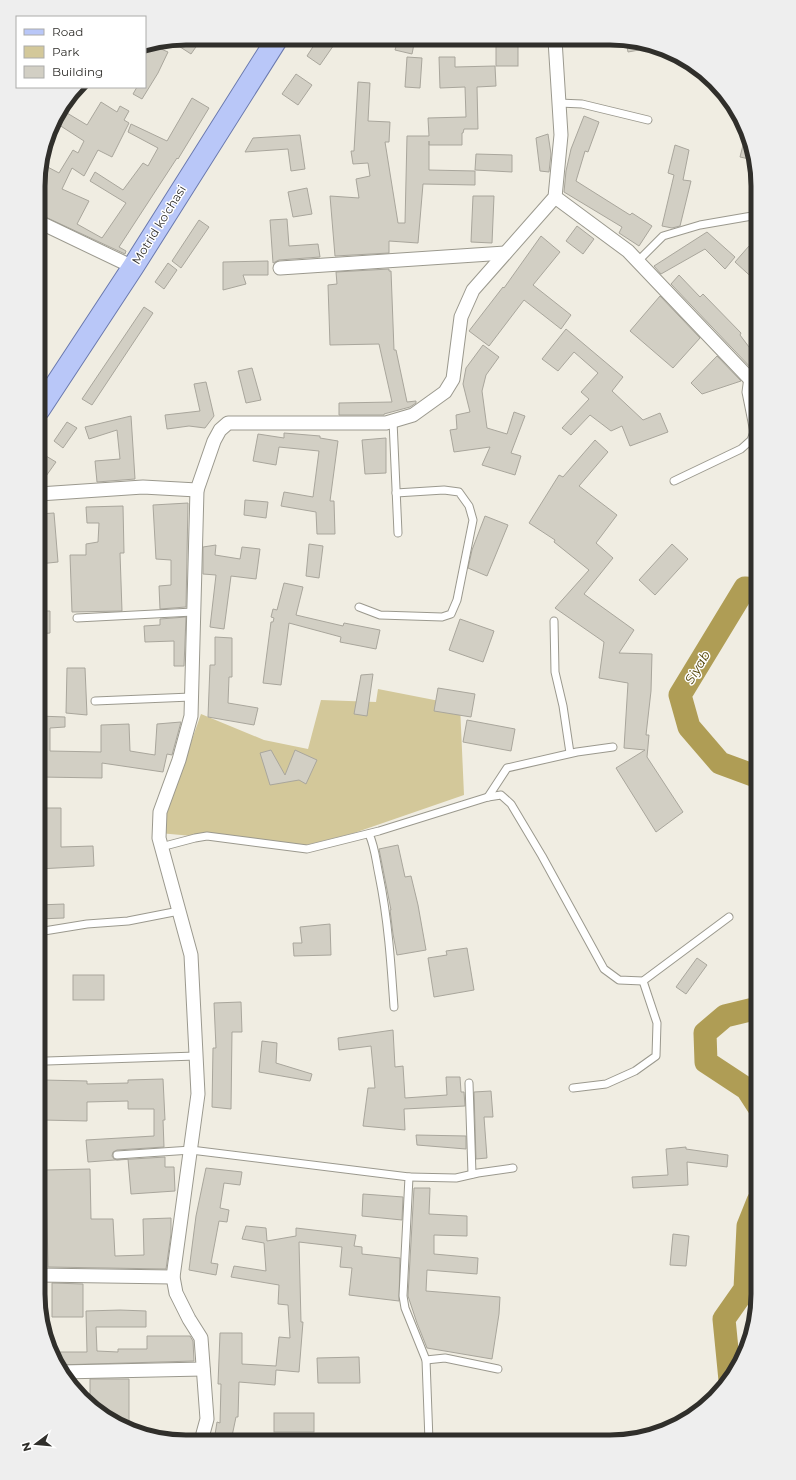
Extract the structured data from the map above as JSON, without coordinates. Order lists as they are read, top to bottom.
{
  "streets": {
    "main road": ["Motrid ko'chasi"]
  },
  "water": ["Siyab"],
  "legend": ["Road", "Park", "Building"],
  "north": "left"
}
